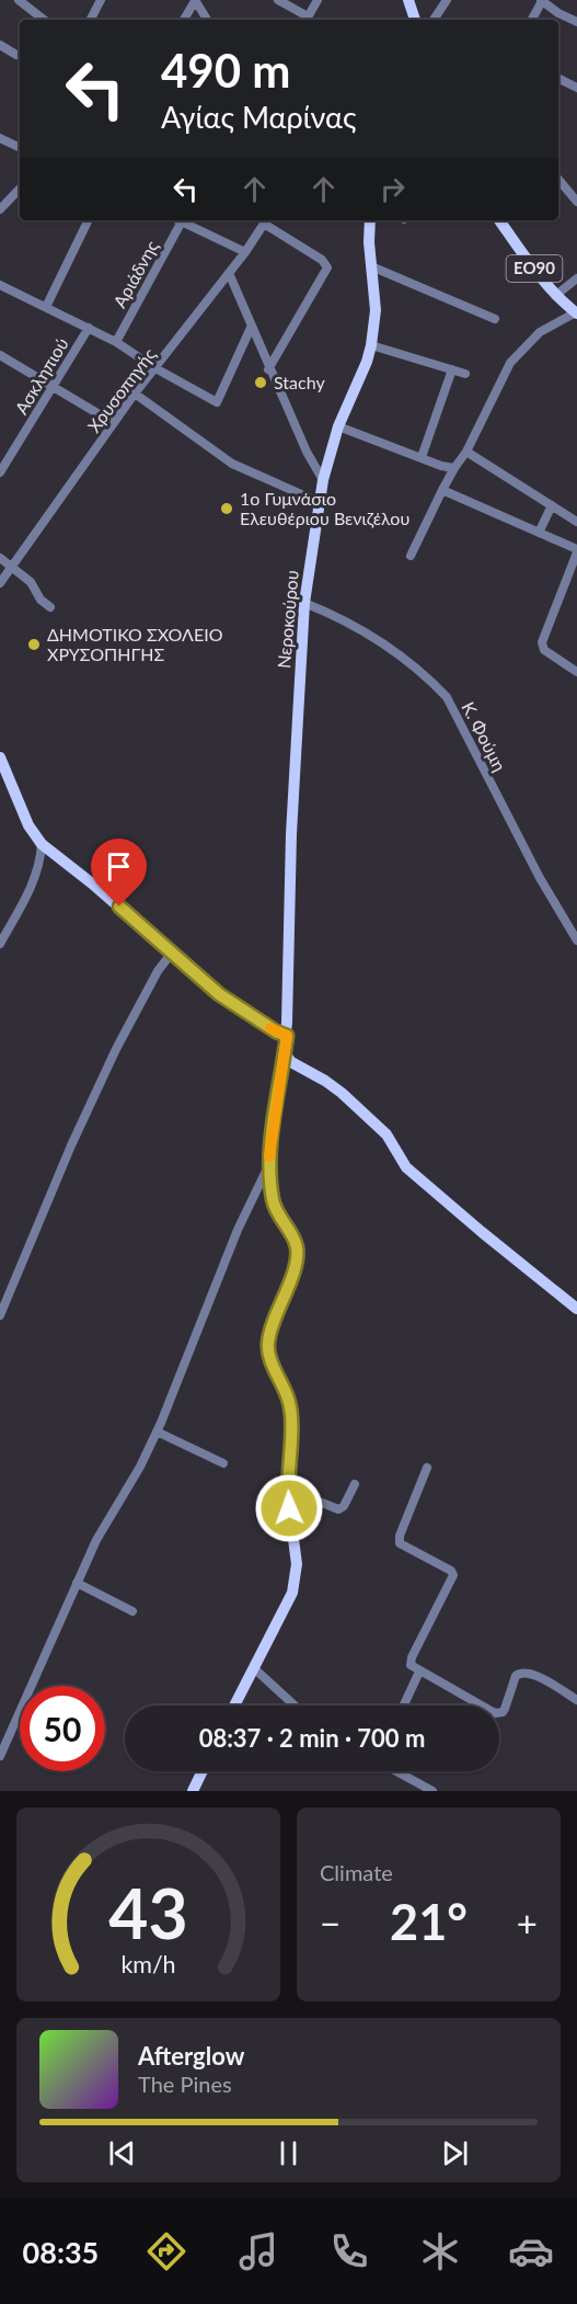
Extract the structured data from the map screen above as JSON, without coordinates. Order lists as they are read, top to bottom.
{
  "streets": {
    "main road": ["ΕΟ90", "Νεροκούρου"],
    "street": [
      "Αριάδνης",
      "Ασκληπιού",
      "Χρυσοπηγής",
      "Κ. Φούμη"
    ]
  },
  "crossings": [
    ["Νεροκούρου", "Κ. Φούμη"]
  ],
  "places": ["Stachy", "1ο Γυμνάσιο Ελευθέριου Βενιζέλου", "ΔΗΜΟΤΙΚΟ ΣΧΟΛΕΙΟ ΧΡΥΣΟΠΗΓΗΣ"],
  "page": {
    "turn": ["490 m", "Αγίας Μαρίνας"],
    "limit": "50",
    "trip": "08:37 · 2 min · 700 m",
    "tile": "Climate",
    "heat": ["−", "21°", "+"],
    "song": ["Afterglow", "The Pines"],
    "tabs": "08:35",
    "gauge": ["43", "km/h"]
  }
}
